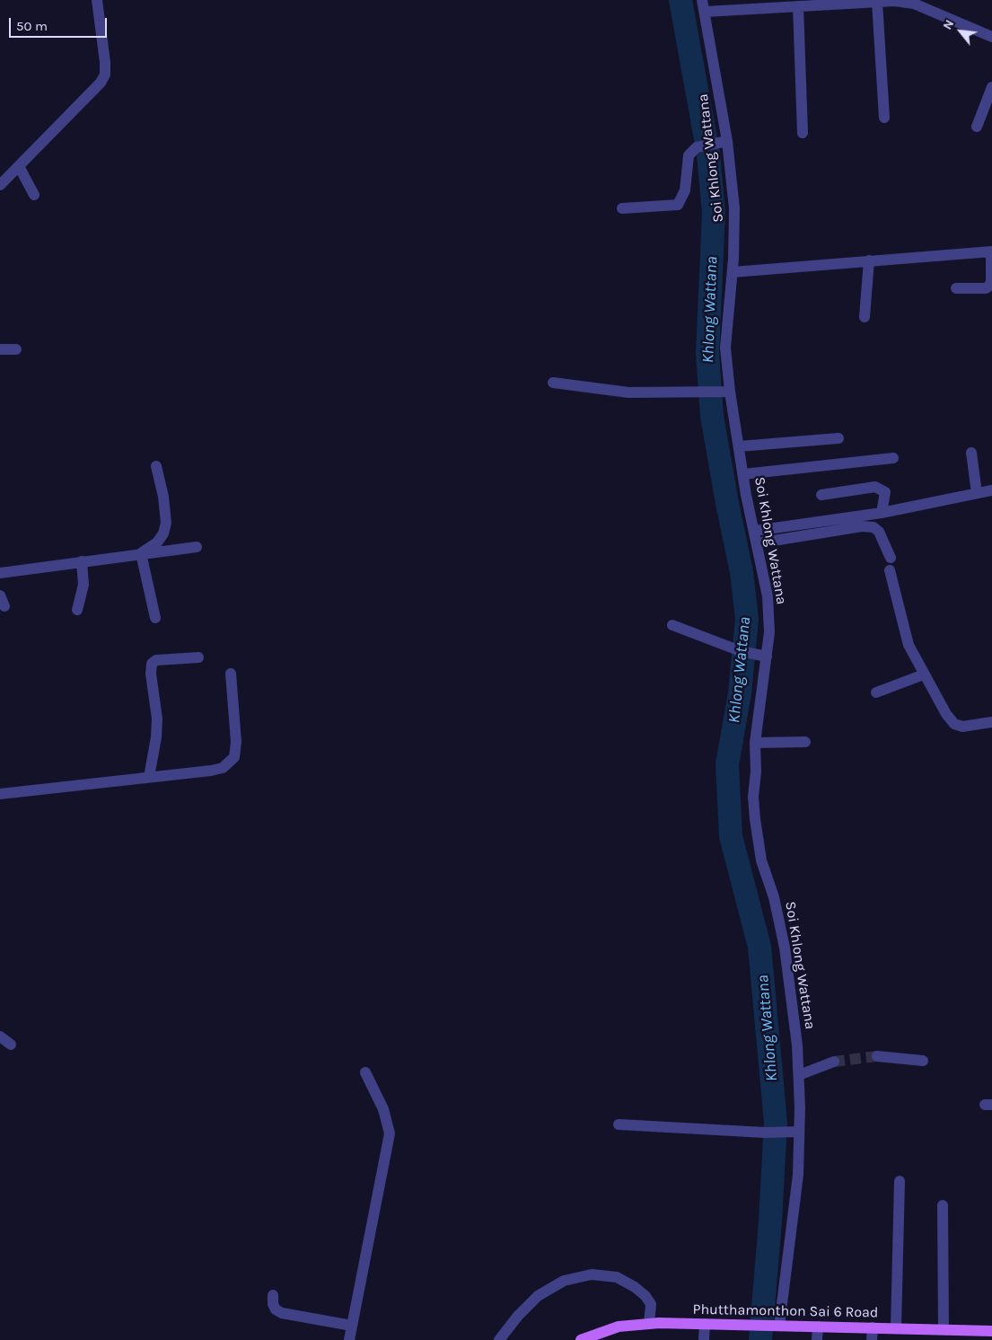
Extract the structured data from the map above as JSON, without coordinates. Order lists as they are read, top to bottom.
{
  "streets": {
    "main road": ["Phutthamonthon Sai 6 Road"],
    "street": ["Soi Khlong Wattana"]
  },
  "crossings": [
    ["Soi Khlong Wattana", "Phutthamonthon Sai 6 Road"]
  ],
  "water": ["Khlong Wattana"],
  "scale_bar": "50 m",
  "north": "top left"
}
